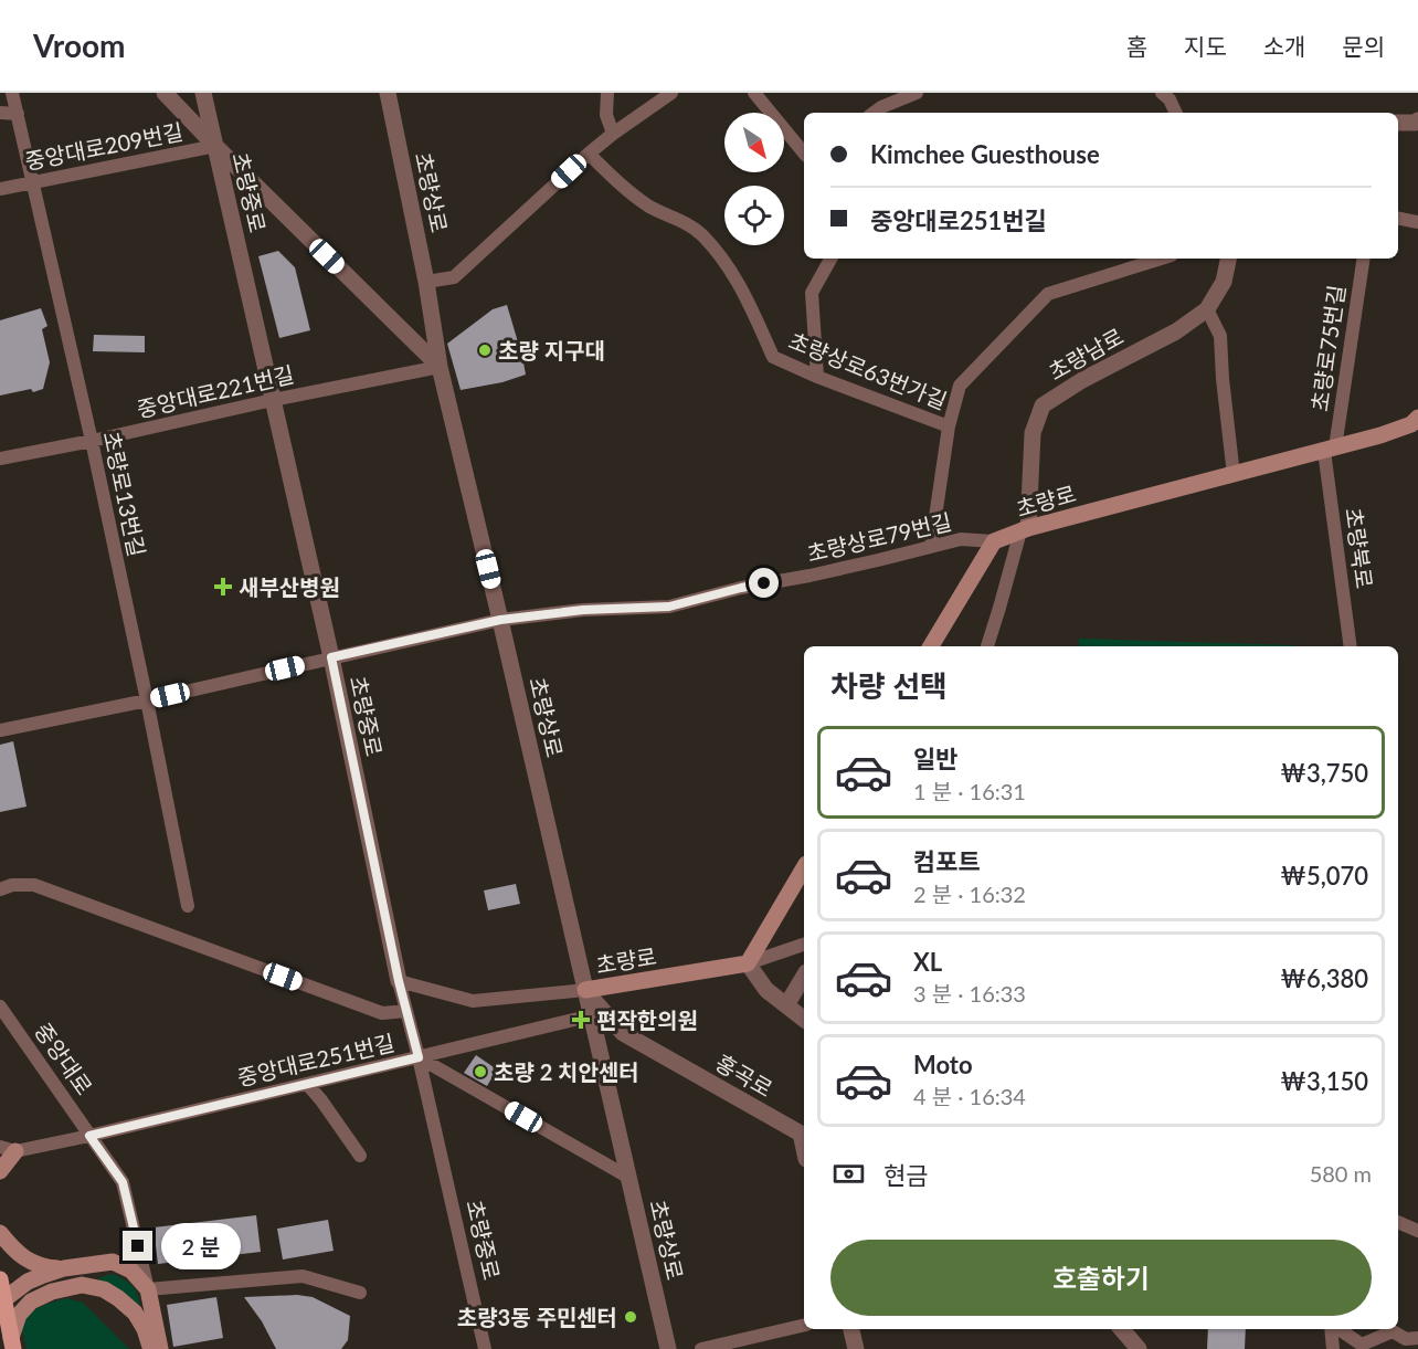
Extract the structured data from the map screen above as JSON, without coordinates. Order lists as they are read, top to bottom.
{
  "streets": {
    "main road": ["초량로"],
    "street": [
      "중앙대로209번길",
      "초량중로",
      "초량상로",
      "초량로75번길",
      "초량남로",
      "초량상로63번가길",
      "중앙대로221번길",
      "초량로13번길",
      "초량상로79번길",
      "초량북로",
      "중앙대로",
      "중앙대로251번길",
      "홍곡로"
    ]
  },
  "crossings": [
    ["중앙대로209번길", "초량중로"],
    ["중앙대로209번길", "초량로13번길"],
    ["초량중로", "중앙대로221번길"],
    ["초량중로", "초량로"],
    ["초량중로", "초량상로79번길"],
    ["초량중로", "중앙대로251번길"],
    ["초량상로", "중앙대로221번길"],
    ["초량상로", "초량로"],
    ["초량상로", "초량상로79번길"],
    ["초량상로", "중앙대로251번길"],
    ["초량상로", "홍곡로"],
    ["초량로75번길", "초량로"],
    ["초량로75번길", "초량북로"],
    ["초량남로", "초량로"],
    ["중앙대로221번길", "초량로13번길"],
    ["초량로13번길", "초량상로79번길"],
    ["초량로", "초량상로79번길"],
    ["초량로", "초량북로"],
    ["초량로", "홍곡로"],
    ["중앙대로", "중앙대로251번길"]
  ],
  "places": {
    "other": ["초량 지구대", "초량 2 치안센터", "초량3동 주민센터"],
    "health": ["새부산병원", "편작한의원"]
  },
  "north": "bottom right",
  "page": {
    "header": "Vroom",
    "nav": [
      "홈",
      "지도",
      "소개",
      "문의"
    ],
    "banner": ["Kimchee Guesthouse", "중앙대로251번길"],
    "heading": "차량 선택",
    "list": [
      {
        "name": "일반",
        "note": "1 분 · 16:31",
        "value": "₩3,750"
      },
      {
        "name": "컴포트",
        "note": "2 분 · 16:32",
        "value": "₩5,070"
      },
      {
        "name": "XL",
        "note": "3 분 · 16:33",
        "value": "₩6,380"
      },
      {
        "name": "Moto",
        "note": "4 분 · 16:34",
        "value": "₩3,150"
      }
    ],
    "pay": ["현금", "580 m"],
    "bubble": "2 분",
    "buttons": "호출하기"
  }
}
